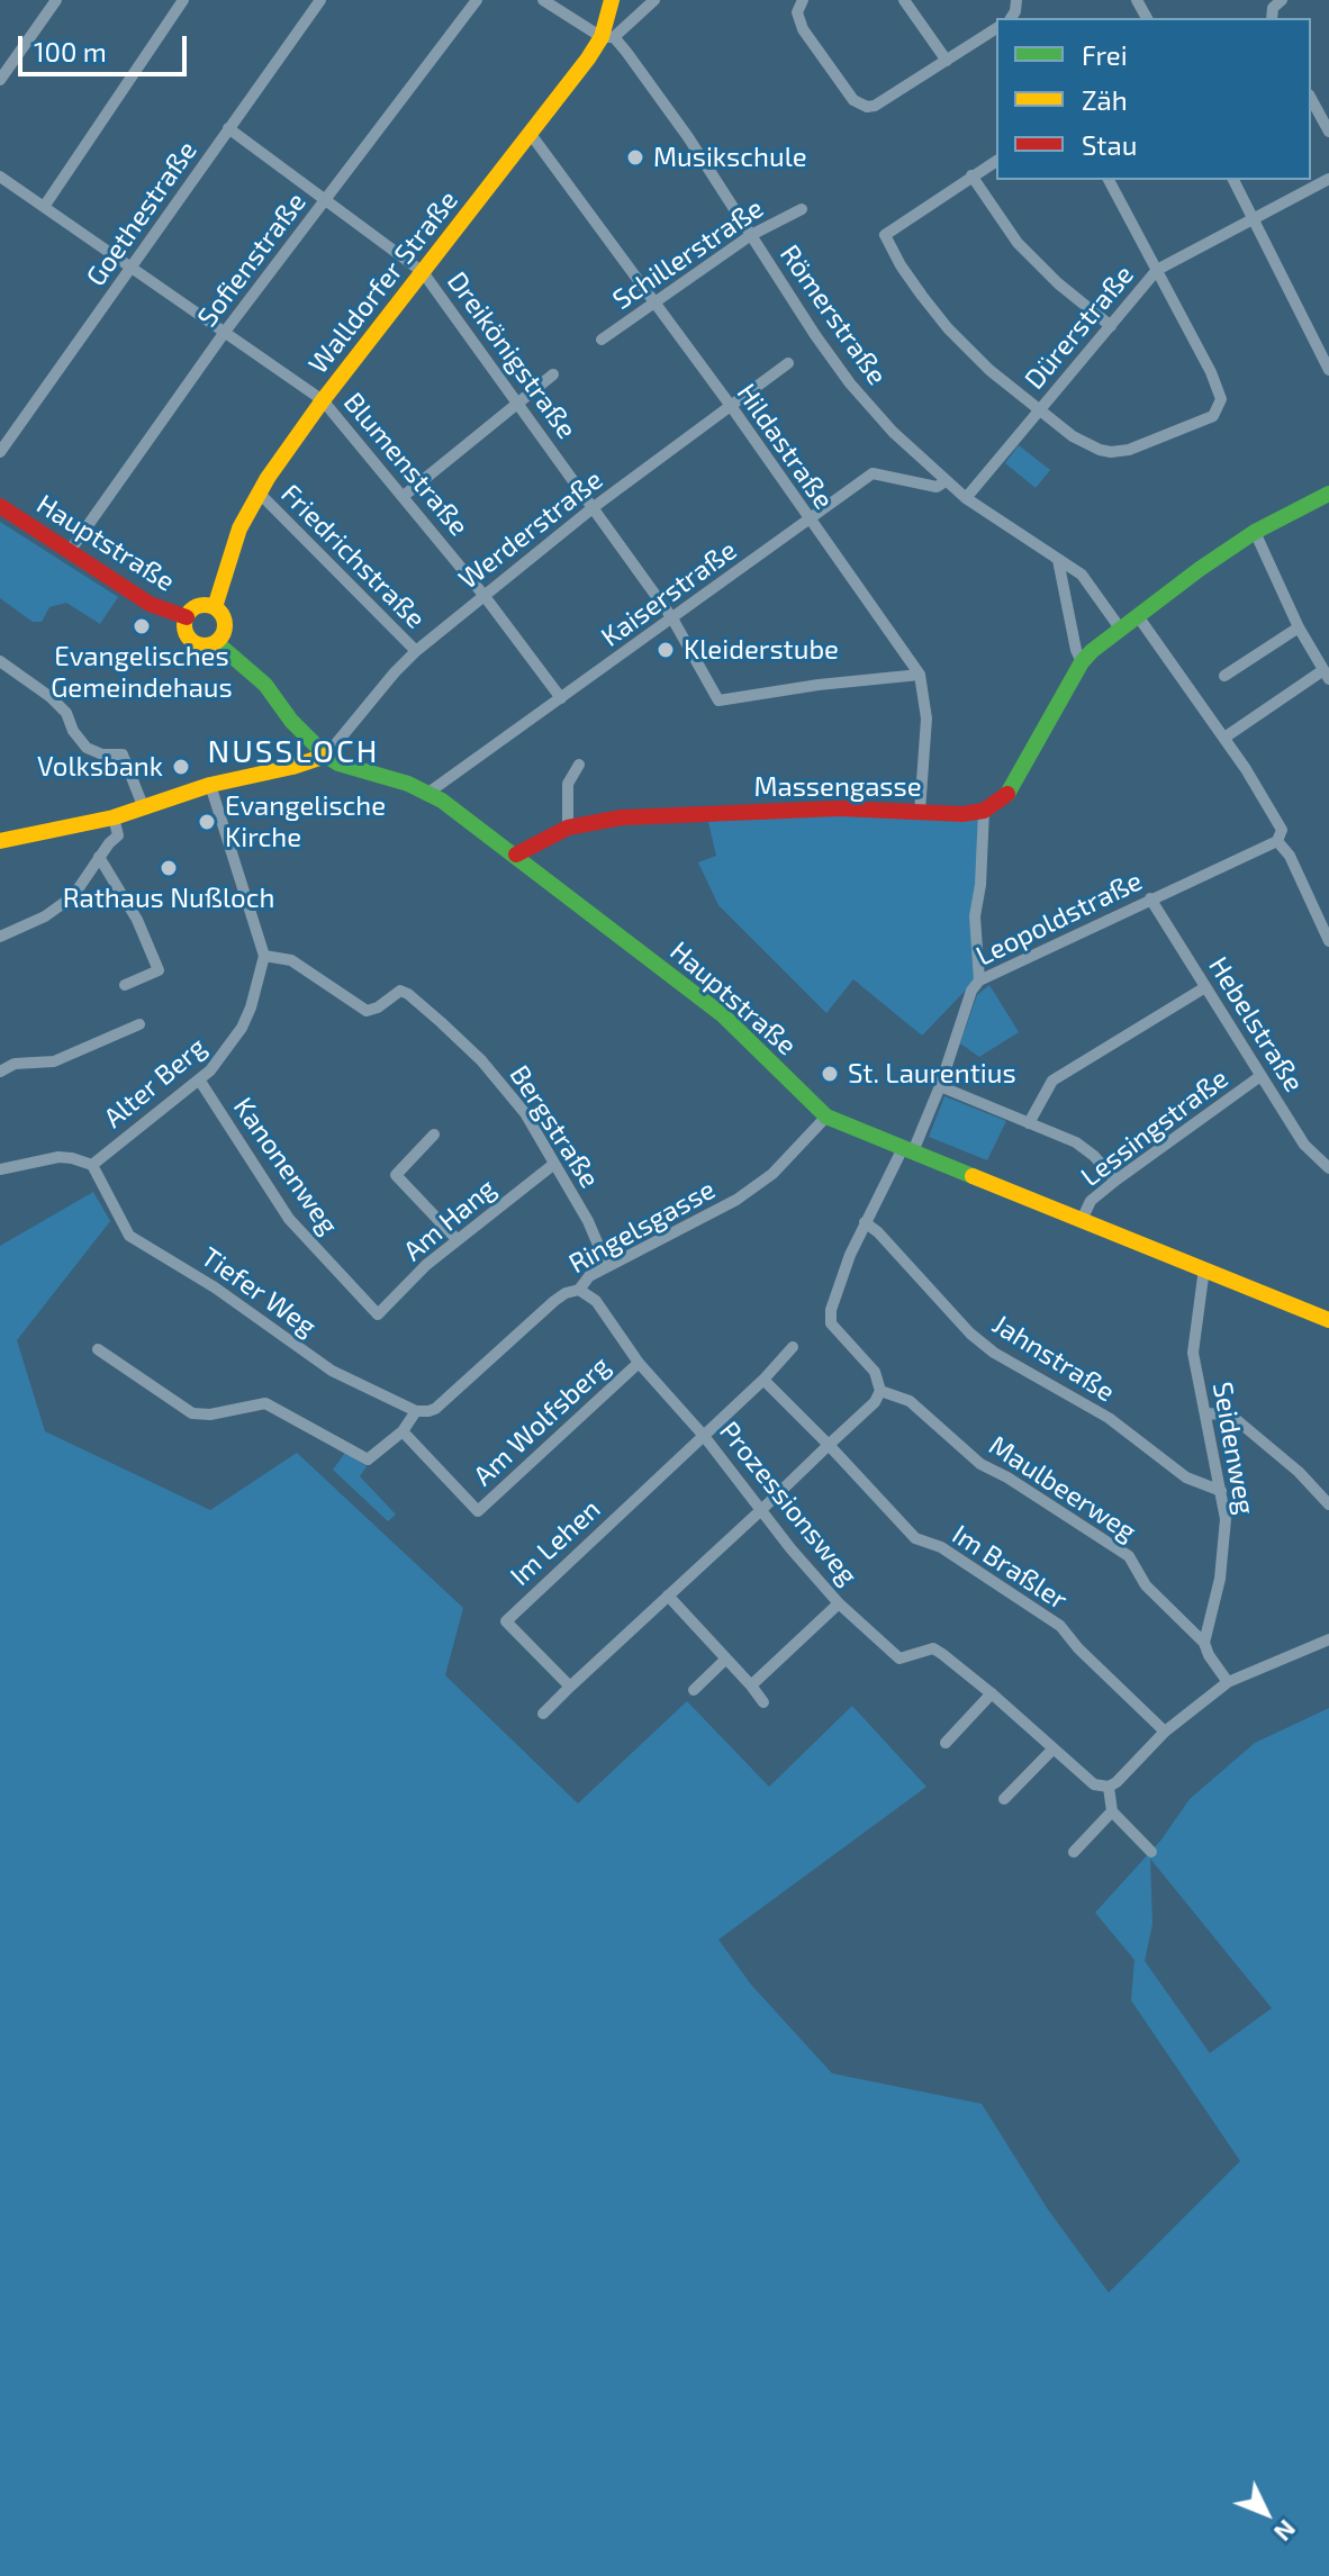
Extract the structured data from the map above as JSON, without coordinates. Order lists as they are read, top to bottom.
{
  "streets": {
    "main road": ["Walldorfer Straße", "Hauptstraße", "Massengasse"],
    "street": [
      "Goethestraße",
      "Schillerstraße",
      "Sofienstraße",
      "Römerstraße",
      "Dürerstraße",
      "Dreikönigstraße",
      "Hildastraße",
      "Blumenstraße",
      "Werderstraße",
      "Friedrichstraße",
      "Kaiserstraße",
      "Leopoldstraße",
      "Hebelstraße",
      "Alter Berg",
      "Bergstraße",
      "Lessingstraße",
      "Kanonenweg",
      "Am Hang",
      "Ringelsgasse",
      "Tiefer Weg",
      "Jahnstraße",
      "Am Wolfsberg",
      "Seidenweg",
      "Maulbeerweg",
      "Prozessionsweg",
      "Im Lehen",
      "Im Braßler"
    ]
  },
  "crossings": [
    ["Goethestraße", "Dreikönigstraße"],
    ["Goethestraße", "Blumenstraße"],
    ["Schillerstraße", "Römerstraße"],
    ["Schillerstraße", "Hildastraße"],
    ["Sofienstraße", "Dreikönigstraße"],
    ["Sofienstraße", "Blumenstraße"],
    ["Sofienstraße", "Hauptstraße"],
    ["Walldorfer Straße", "Römerstraße"],
    ["Walldorfer Straße", "Dreikönigstraße"],
    ["Walldorfer Straße", "Hildastraße"],
    ["Walldorfer Straße", "Blumenstraße"],
    ["Walldorfer Straße", "Hauptstraße"],
    ["Walldorfer Straße", "Friedrichstraße"],
    ["Römerstraße", "Dürerstraße"],
    ["Römerstraße", "Kaiserstraße"],
    ["Dreikönigstraße", "Hildastraße"],
    ["Dreikönigstraße", "Werderstraße"],
    ["Dreikönigstraße", "Kaiserstraße"],
    ["Hildastraße", "Werderstraße"],
    ["Hildastraße", "Kaiserstraße"],
    ["Hildastraße", "Massengasse"],
    ["Blumenstraße", "Werderstraße"],
    ["Blumenstraße", "Kaiserstraße"],
    ["Werderstraße", "Hauptstraße"],
    ["Werderstraße", "Friedrichstraße"],
    ["Hauptstraße", "Kaiserstraße"],
    ["Hauptstraße", "Massengasse"],
    ["Hauptstraße", "Leopoldstraße"],
    ["Hauptstraße", "Lessingstraße"],
    ["Hauptstraße", "Ringelsgasse"],
    ["Hauptstraße", "Seidenweg"],
    ["Leopoldstraße", "Hebelstraße"],
    ["Hebelstraße", "Lessingstraße"],
    ["Alter Berg", "Bergstraße"],
    ["Alter Berg", "Kanonenweg"],
    ["Alter Berg", "Tiefer Weg"],
    ["Bergstraße", "Am Hang"],
    ["Bergstraße", "Ringelsgasse"],
    ["Kanonenweg", "Am Hang"],
    ["Ringelsgasse", "Tiefer Weg"],
    ["Ringelsgasse", "Prozessionsweg"],
    ["Jahnstraße", "Seidenweg"],
    ["Am Wolfsberg", "Prozessionsweg"],
    ["Seidenweg", "Maulbeerweg"],
    ["Prozessionsweg", "Im Lehen"]
  ],
  "districts": ["NUSSLOCH"],
  "places": [
    "Musikschule",
    "Evangelisches Gemeindehaus",
    "Kleiderstube",
    "Volksbank",
    "Evangelische Kirche",
    "Rathaus Nußloch",
    "St. Laurentius"
  ],
  "legend": ["Frei", "Zäh", "Stau"],
  "scale_bar": "100 m",
  "north": "bottom right"
}
